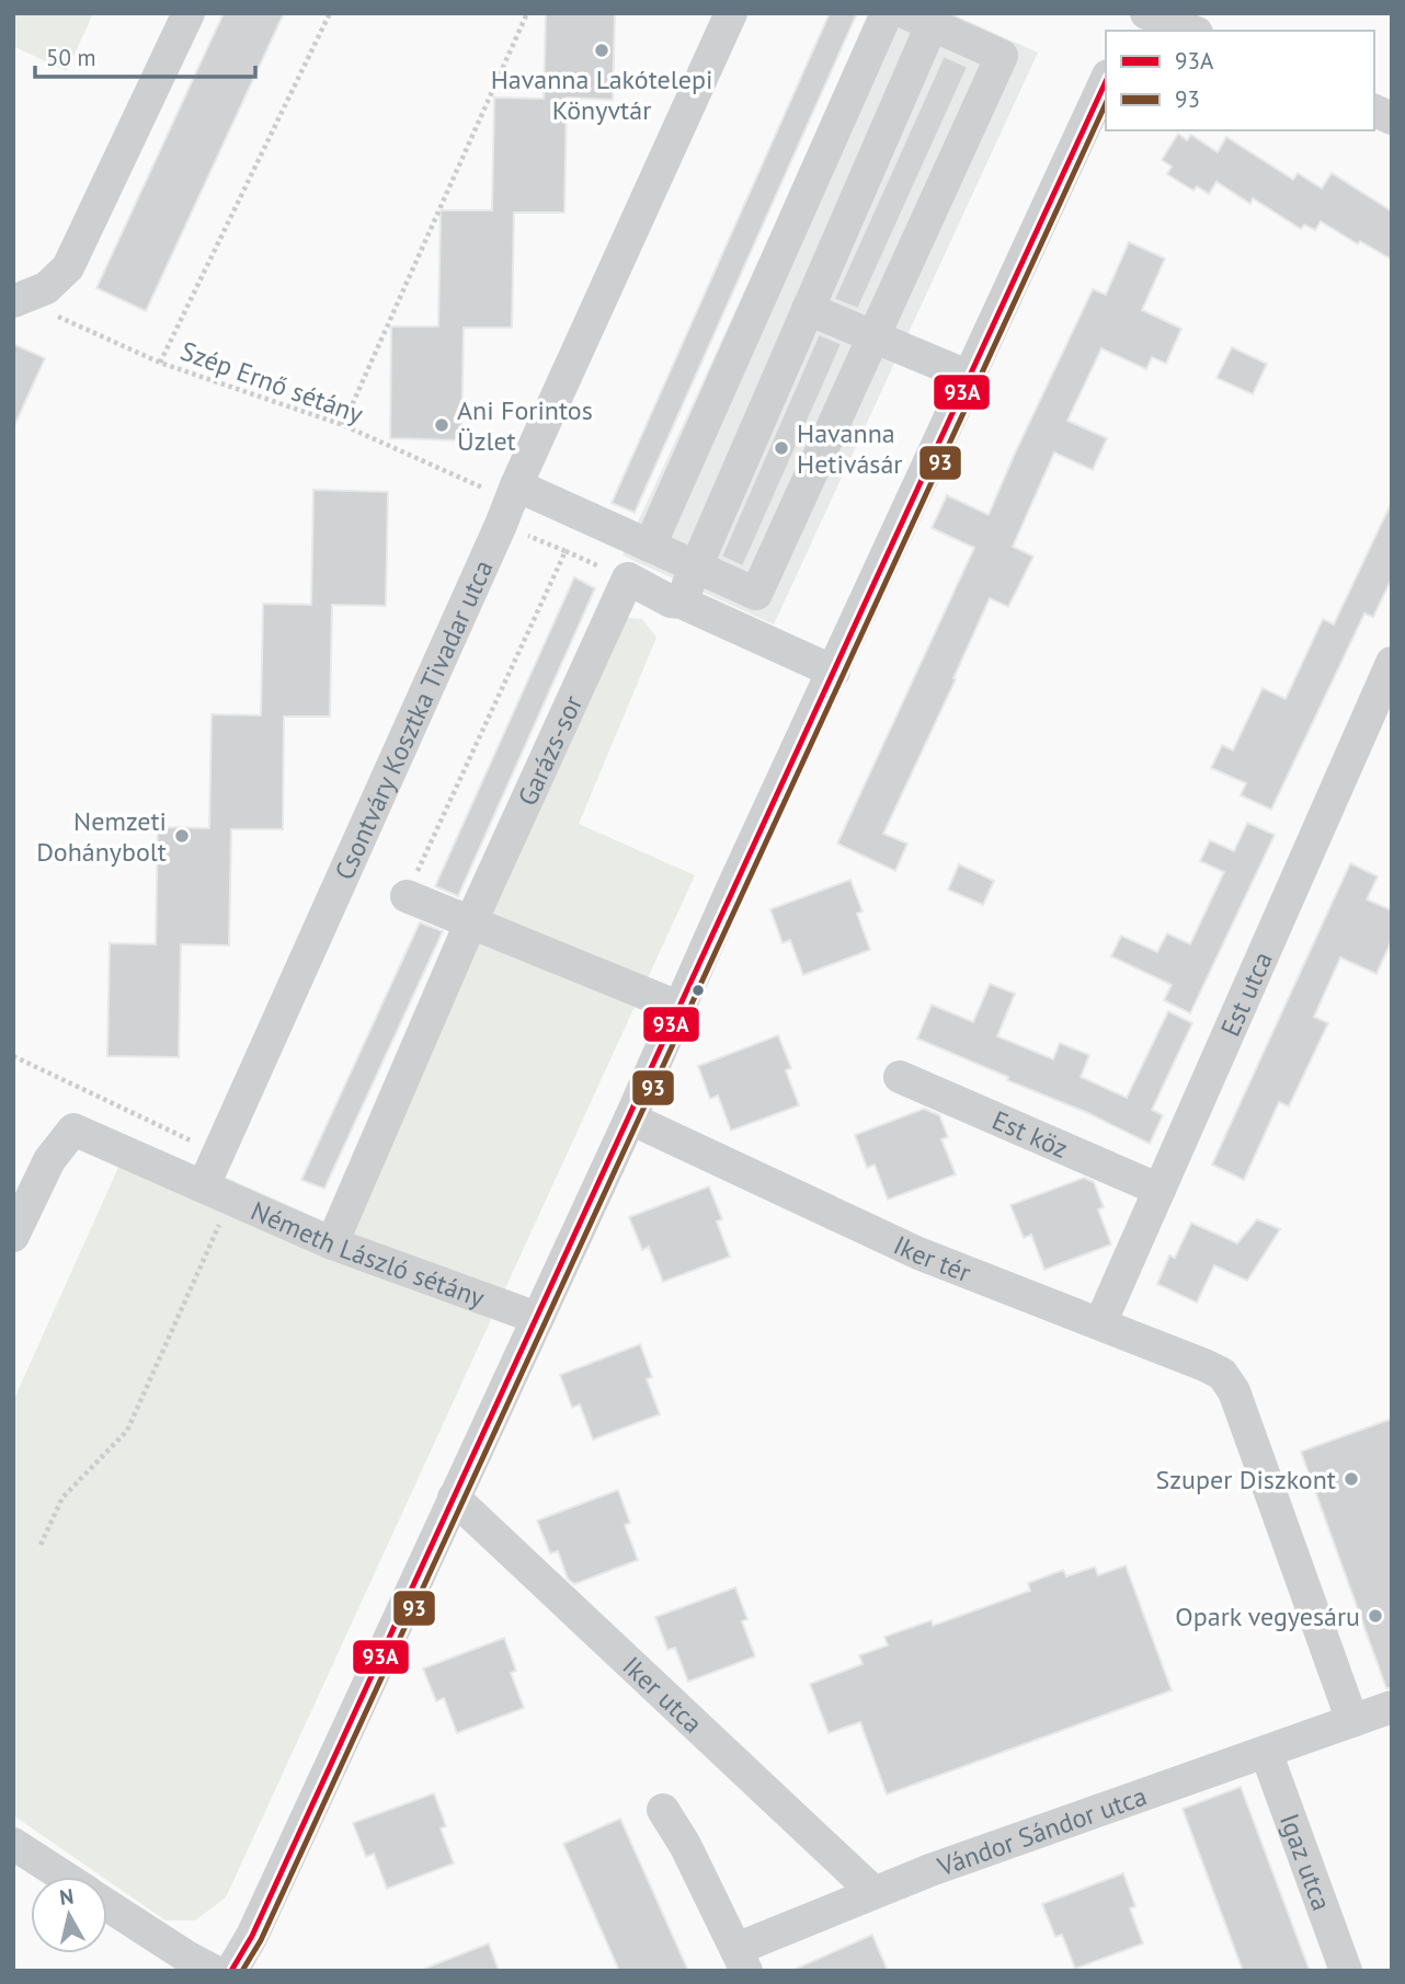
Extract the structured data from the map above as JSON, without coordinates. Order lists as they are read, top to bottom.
{
  "streets": {
    "street": [
      "Csontváry Kosztka Tivadar utca",
      "Garázs-sor",
      "Est utca",
      "Est köz",
      "Németh László sétány",
      "Iker tér",
      "Iker utca",
      "Vándor Sándor utca",
      "Igaz utca"
    ],
    "path": ["Szép Ernő sétány"]
  },
  "crossings": [
    ["Szép Ernő sétány", "Csontváry Kosztka Tivadar utca"],
    ["Szép Ernő sétány", "Garázs-sor"],
    ["Csontváry Kosztka Tivadar utca", "Németh László sétány"],
    ["Garázs-sor", "Németh László sétány"],
    ["Est utca", "Est köz"],
    ["Est utca", "Iker tér"],
    ["Iker tér", "Vándor Sándor utca"],
    ["Iker utca", "Vándor Sándor utca"],
    ["Vándor Sándor utca", "Igaz utca"]
  ],
  "places": [
    "Havanna Lakótelepi Könyvtár",
    "Ani Forintos Üzlet",
    "Havanna Hetivásár",
    "Nemzeti Dohánybolt",
    "Szuper Diszkont",
    "Opark vegyesáru"
  ],
  "lines": ["transit line 93A", "transit line 93"],
  "legend": ["93A", "93"],
  "scale_bar": "50 m",
  "north": "top"
}
